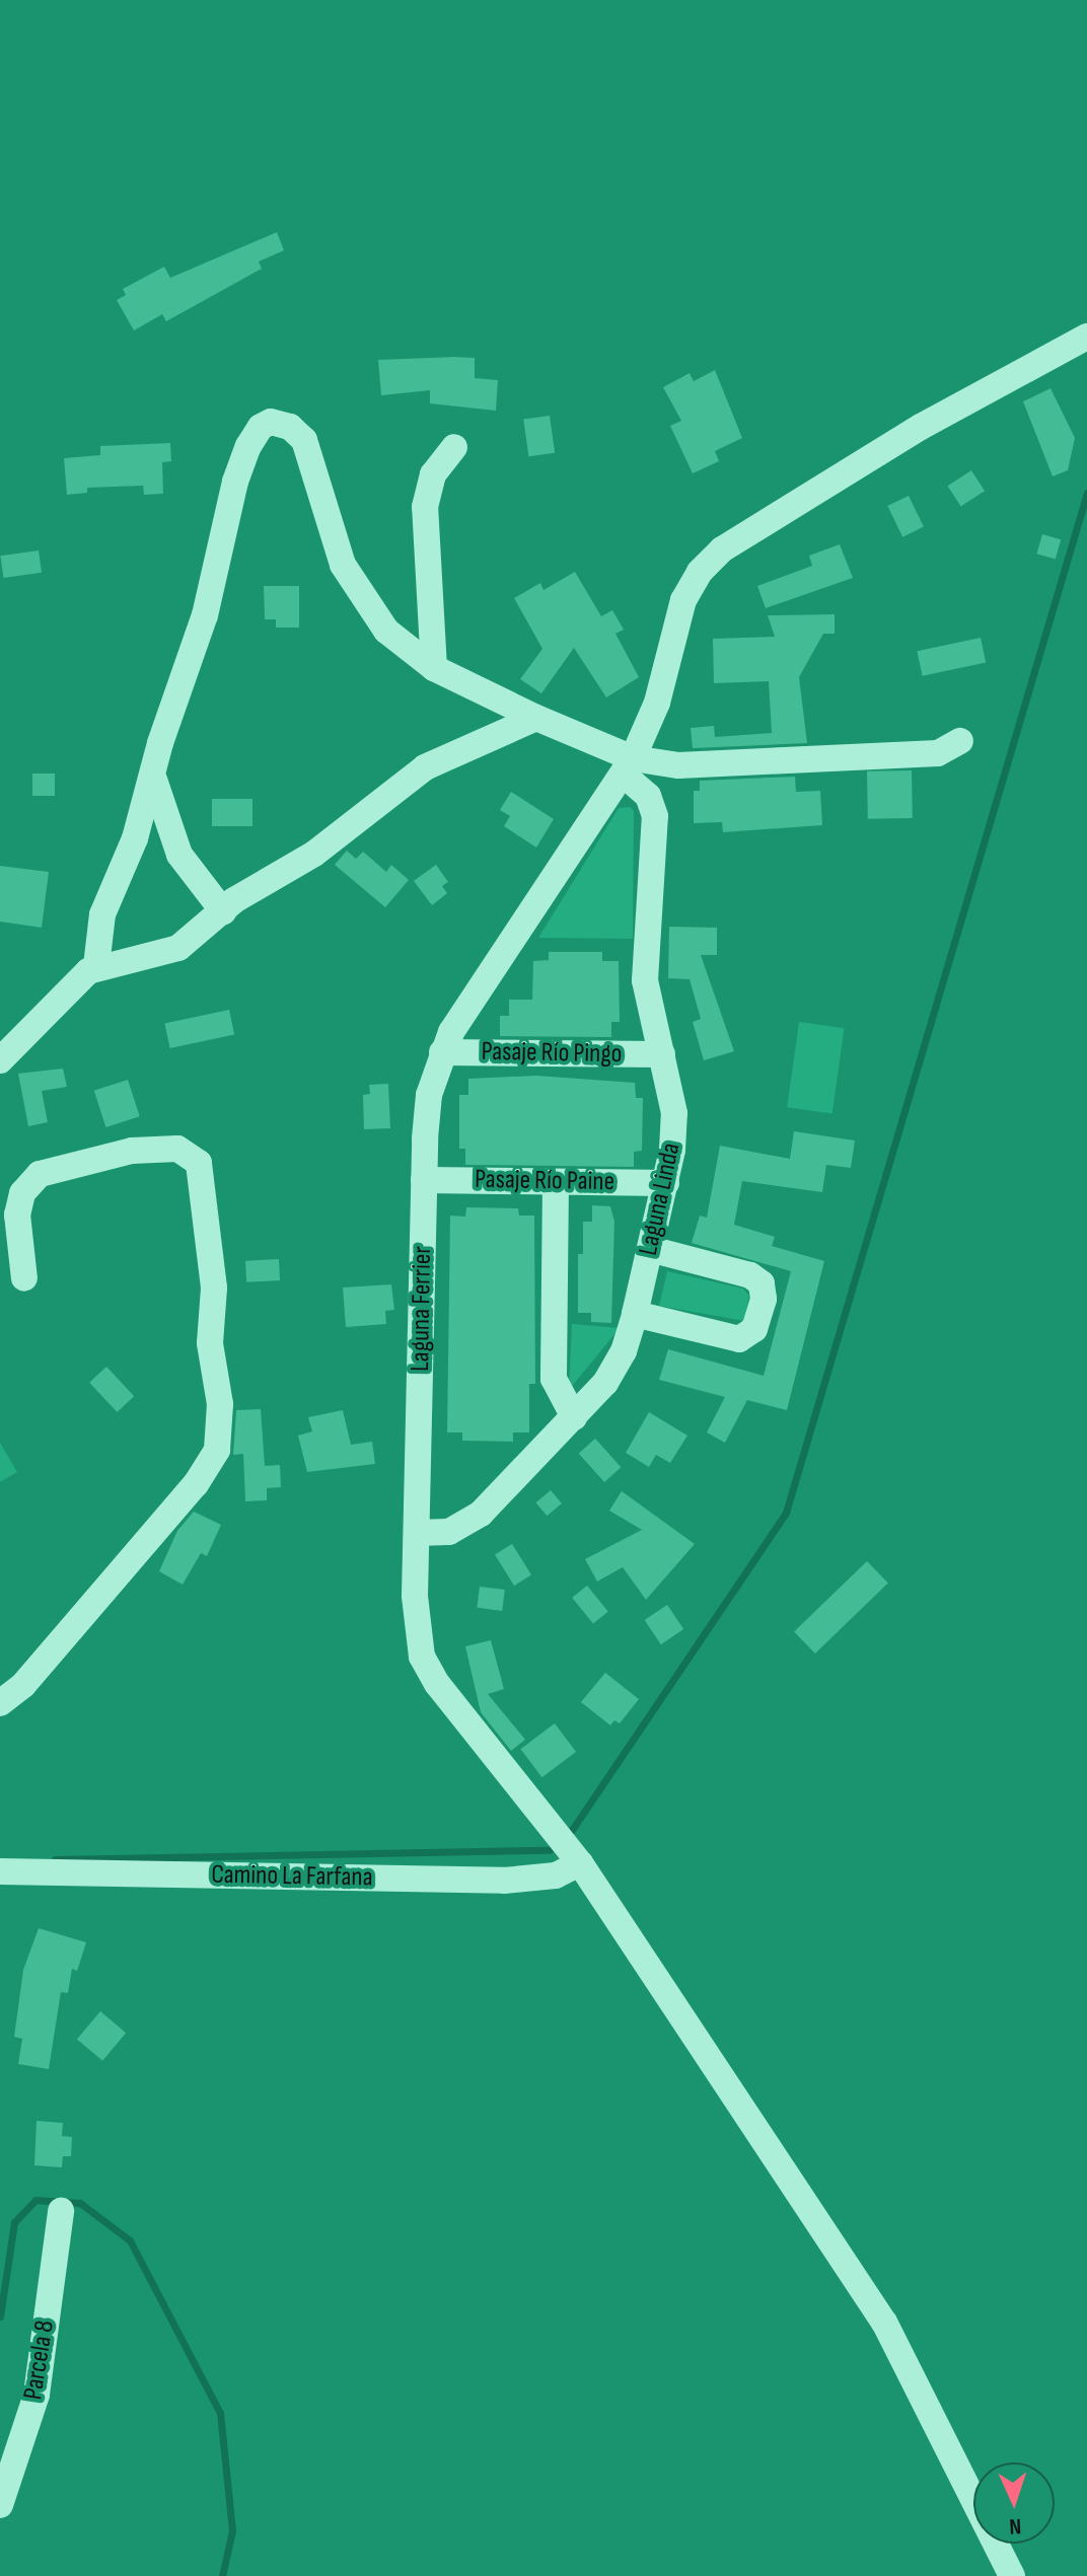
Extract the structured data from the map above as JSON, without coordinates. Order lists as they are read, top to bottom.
{
  "streets": {
    "street": [
      "Pasaje Río Pingo",
      "Pasaje Río Paine",
      "Laguna Linda",
      "Laguna Ferrier",
      "Camino La Farfana",
      "Parcela 8"
    ]
  },
  "crossings": [
    ["Pasaje Río Pingo", "Laguna Linda"],
    ["Pasaje Río Pingo", "Laguna Ferrier"],
    ["Pasaje Río Paine", "Laguna Linda"],
    ["Pasaje Río Paine", "Laguna Ferrier"],
    ["Laguna Linda", "Laguna Ferrier"],
    ["Laguna Ferrier", "Camino La Farfana"]
  ],
  "north": "bottom"
}
